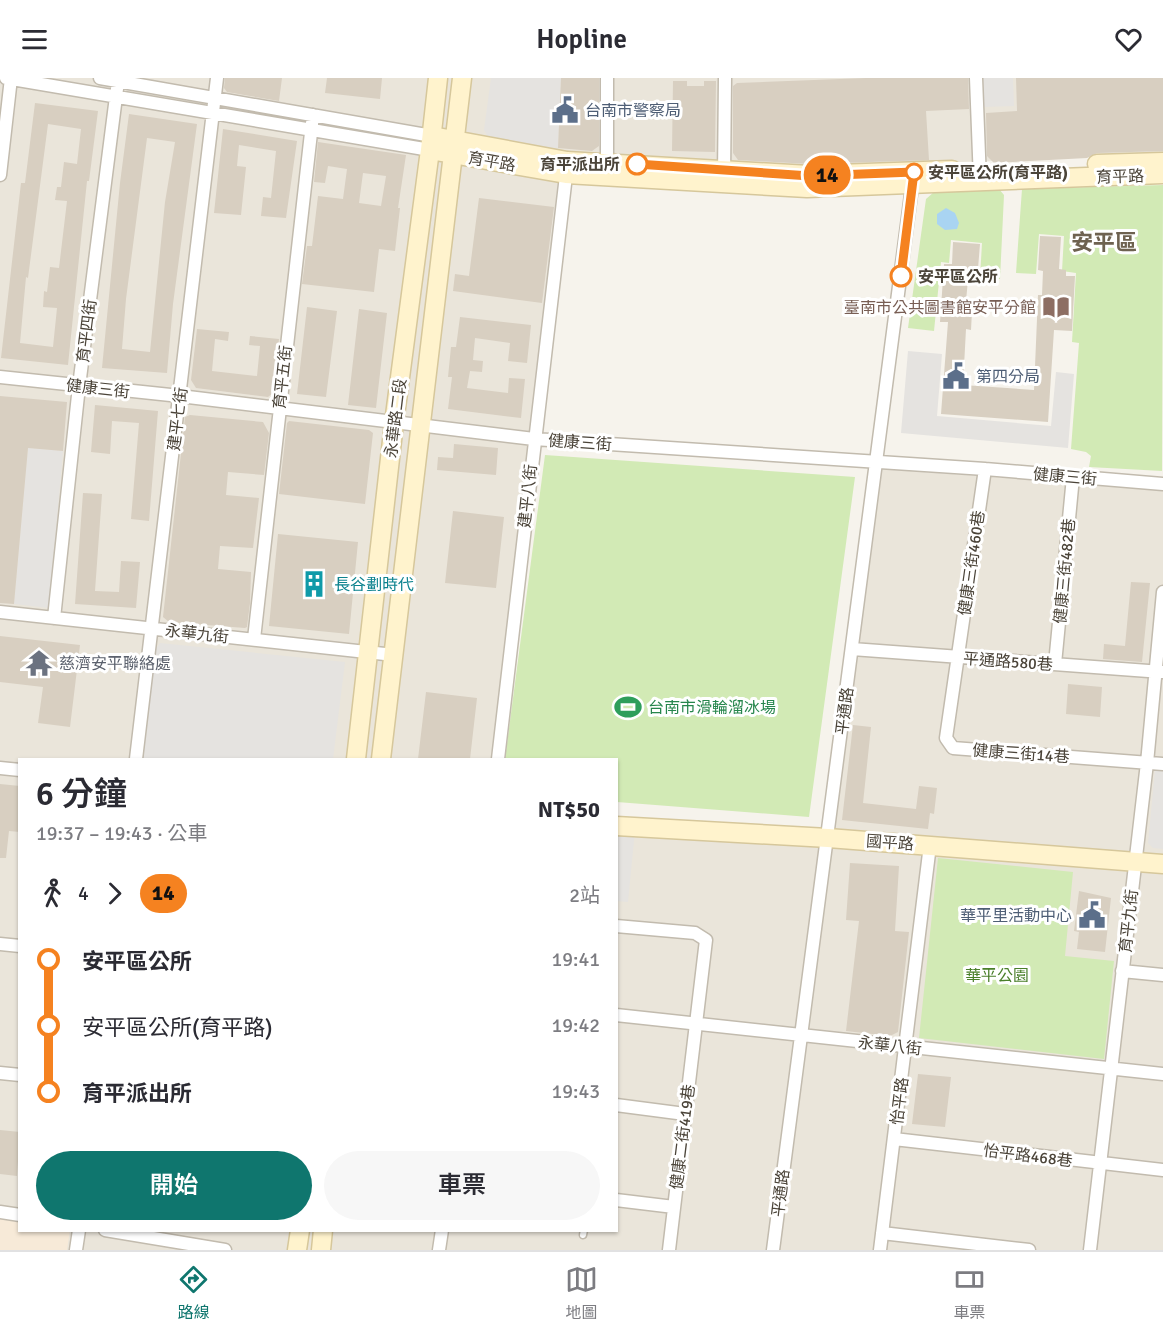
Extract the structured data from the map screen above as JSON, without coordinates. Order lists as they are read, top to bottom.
{
  "streets": {
    "street": [
      "育平路",
      "育平四街",
      "育平五街",
      "健康三街",
      "永華路二段",
      "建平七街",
      "建平八街",
      "健康三街460巷",
      "健康三街482巷",
      "永華九街",
      "平通路580巷",
      "平通路",
      "健康三街14巷",
      "國平路",
      "育平九街",
      "永華八街",
      "怡平路",
      "健康二街419巷",
      "怡平路468巷"
    ]
  },
  "crossings": [
    ["育平路", "育平四街"],
    ["育平路", "育平五街"],
    ["育平路", "永華路二段"],
    ["育平路", "建平七街"],
    ["育平路", "建平八街"],
    ["育平路", "平通路"],
    ["育平四街", "健康三街"],
    ["育平四街", "永華九街"],
    ["育平五街", "健康三街"],
    ["育平五街", "永華九街"],
    ["健康三街", "永華路二段"],
    ["健康三街", "建平七街"],
    ["健康三街", "建平八街"],
    ["健康三街", "健康三街460巷"],
    ["健康三街", "健康三街482巷"],
    ["健康三街", "平通路"],
    ["永華路二段", "永華九街"],
    ["建平七街", "永華九街"],
    ["健康三街460巷", "平通路580巷"],
    ["健康三街460巷", "健康三街14巷"],
    ["健康三街482巷", "平通路580巷"],
    ["平通路580巷", "平通路"],
    ["平通路580巷", "健康三街14巷"],
    ["平通路580巷", "育平九街"],
    ["平通路", "國平路"],
    ["平通路", "永華八街"],
    ["健康三街14巷", "育平九街"],
    ["國平路", "育平九街"],
    ["國平路", "怡平路"],
    ["育平九街", "永華八街"],
    ["育平九街", "怡平路468巷"],
    ["永華八街", "怡平路"],
    ["永華八街", "健康二街419巷"],
    ["怡平路", "怡平路468巷"]
  ],
  "districts": ["安平區"],
  "parks": ["華平公園"],
  "places": {
    "public building": ["台南市警察局", "第四分局", "華平里活動中心"],
    "other": ["育平派出所", "安平區公所(育平路)", "安平區公所"],
    "library": ["臺南市公共圖書館安平分館"],
    "building": ["長谷劃時代"],
    "temple": ["慈濟安平聯絡處"],
    "sports": ["台南市滑輪溜冰場"]
  },
  "lines": ["bus line 14"],
  "page": {
    "header": "Hopline",
    "on_map": "14",
    "heading": ["6 分鐘", "19:37 – 19:43 · 公車", "NT$50"],
    "legs": ["4", "14", "2站"],
    "list": [
      {
        "name": "安平區公所",
        "value": "19:41"
      },
      {
        "name": "安平區公所(育平路)",
        "value": "19:42"
      },
      {
        "name": "育平派出所",
        "value": "19:43"
      }
    ],
    "buttons": ["開始", "車票"],
    "tabs": ["路線", "地圖", "車票"]
  }
}
